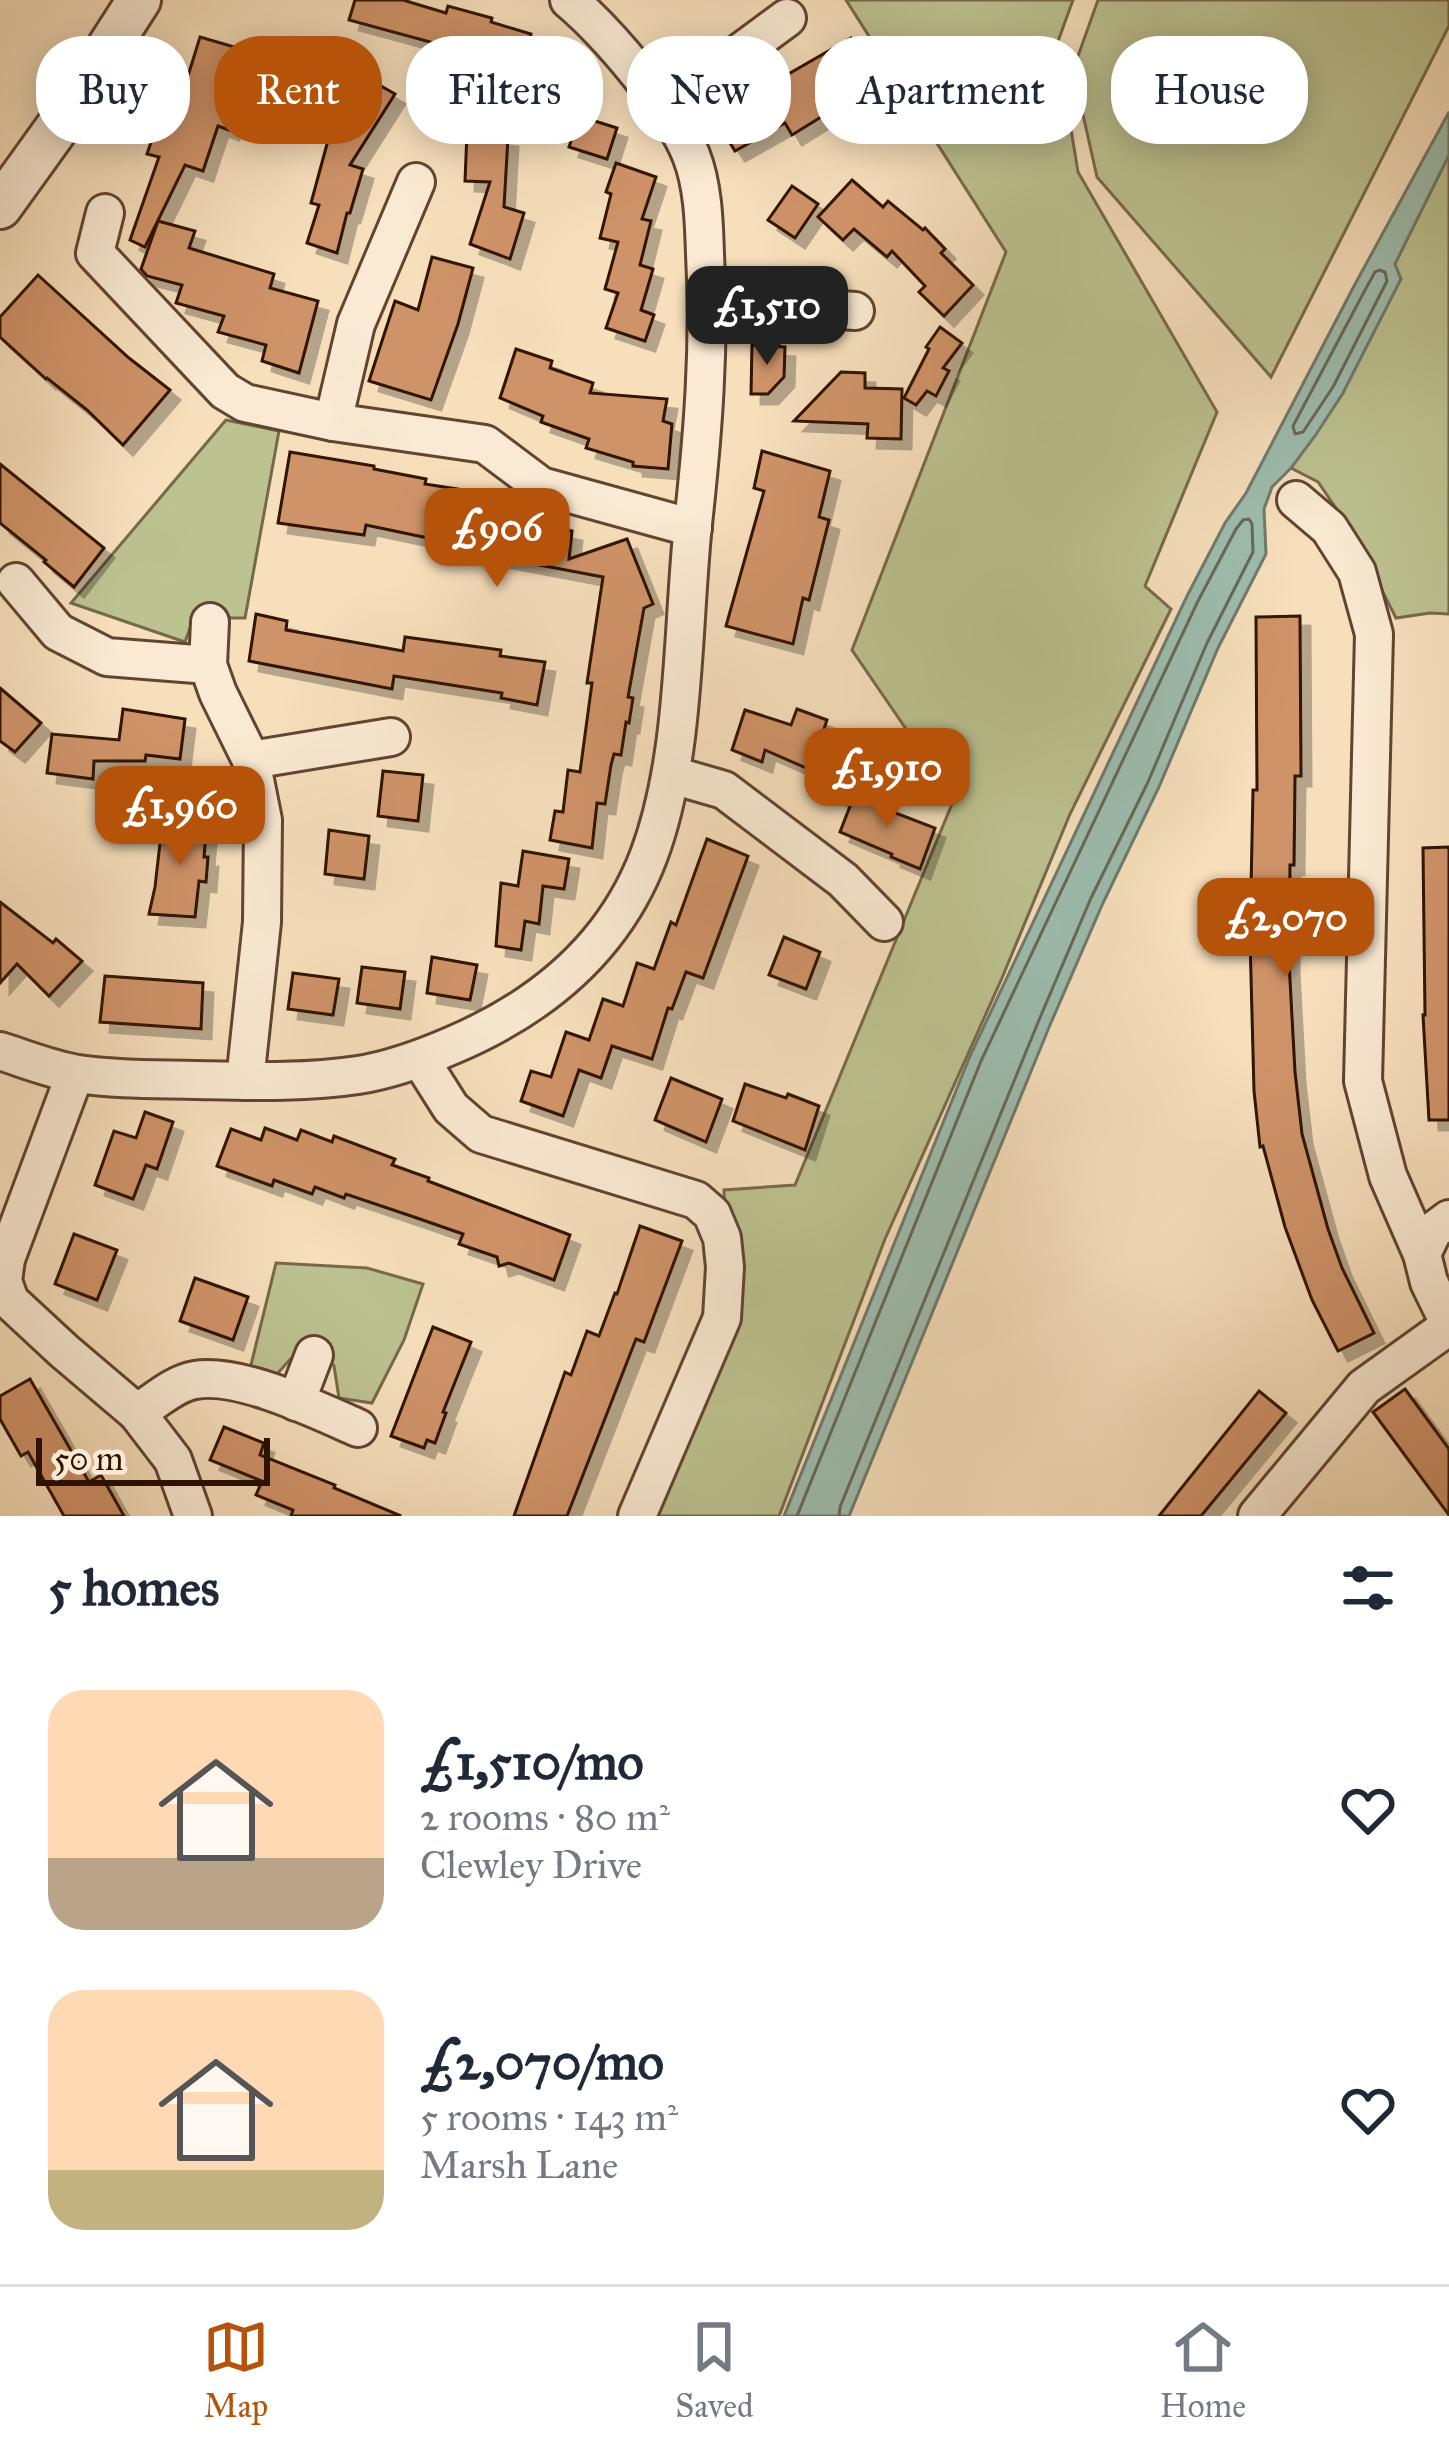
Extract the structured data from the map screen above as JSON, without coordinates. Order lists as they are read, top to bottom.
{
  "scale_bar": "50 m",
  "page": {
    "chip": [
      "Buy",
      "Rent",
      "Filters",
      "New",
      "Apartment",
      "House"
    ],
    "price": [
      "£1,510",
      "£906",
      "£1,910",
      "£1,960",
      "£2,070"
    ],
    "scale": "50 m",
    "heading": "5 homes",
    "list": [
      {
        "name": "£1,510/mo",
        "note": "2 rooms · 80 m² · Clewley Drive"
      },
      {
        "name": "£2,070/mo",
        "note": "5 rooms · 143 m² · Marsh Lane"
      }
    ],
    "tabs": ["Map", "Saved", "Home"]
  }
}
